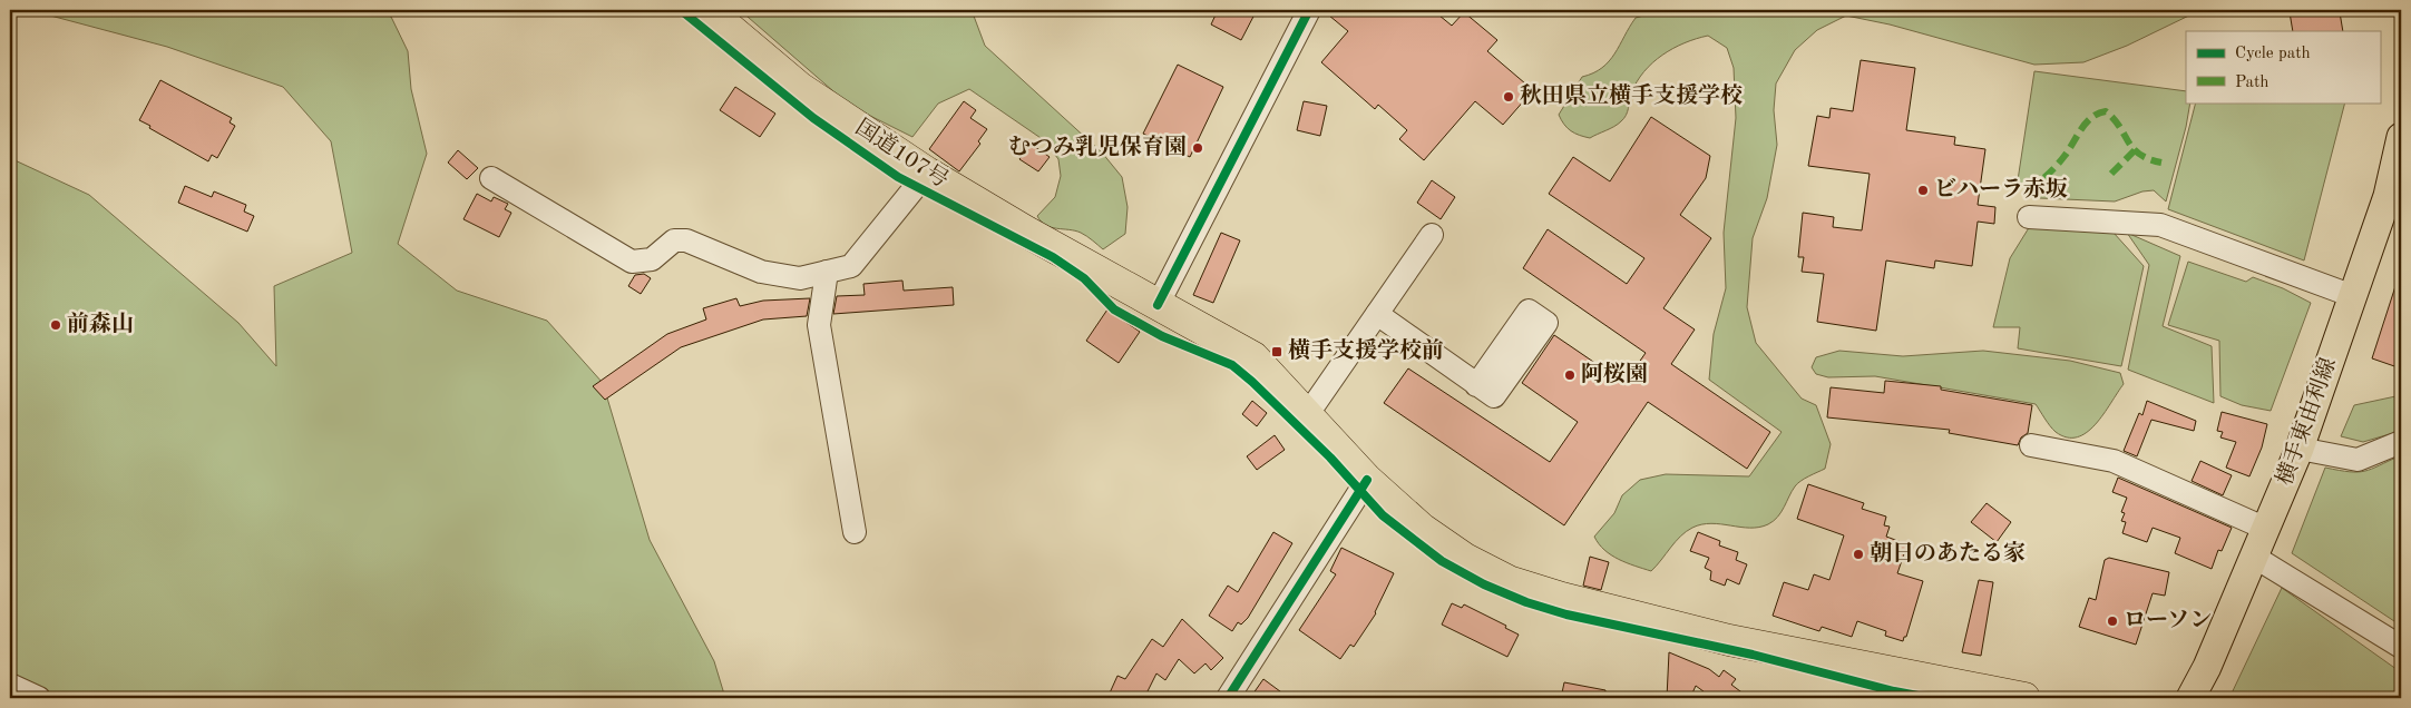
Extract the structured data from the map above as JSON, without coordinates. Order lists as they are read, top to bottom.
{
  "streets": {
    "highway": ["国道107号"],
    "main road": ["横手東由利線"]
  },
  "places": {
    "other": [
      "秋田県立横手支援学校",
      "むつみ乳児保育園",
      "ビハーラ赤坂",
      "前森山",
      "阿桜園",
      "朝日のあたる家",
      "ローソン"
    ],
    "transit": ["横手支援学校前"]
  },
  "legend": ["Cycle path", "Path"]
}
